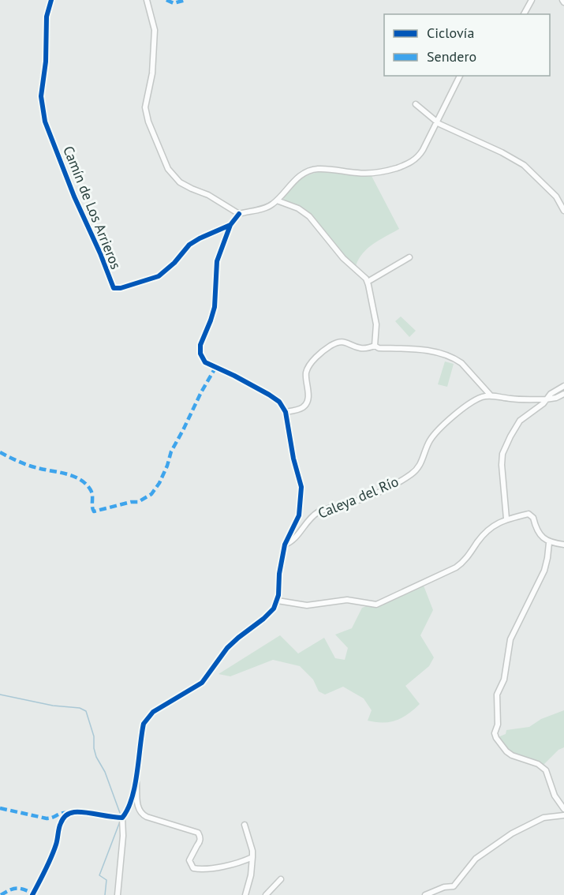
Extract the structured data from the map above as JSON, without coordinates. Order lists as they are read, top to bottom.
{
  "streets": {
    "street": ["Camín de Los Arrieros", "Caleya del Río"]
  },
  "legend": ["Ciclovía", "Sendero"]
}
